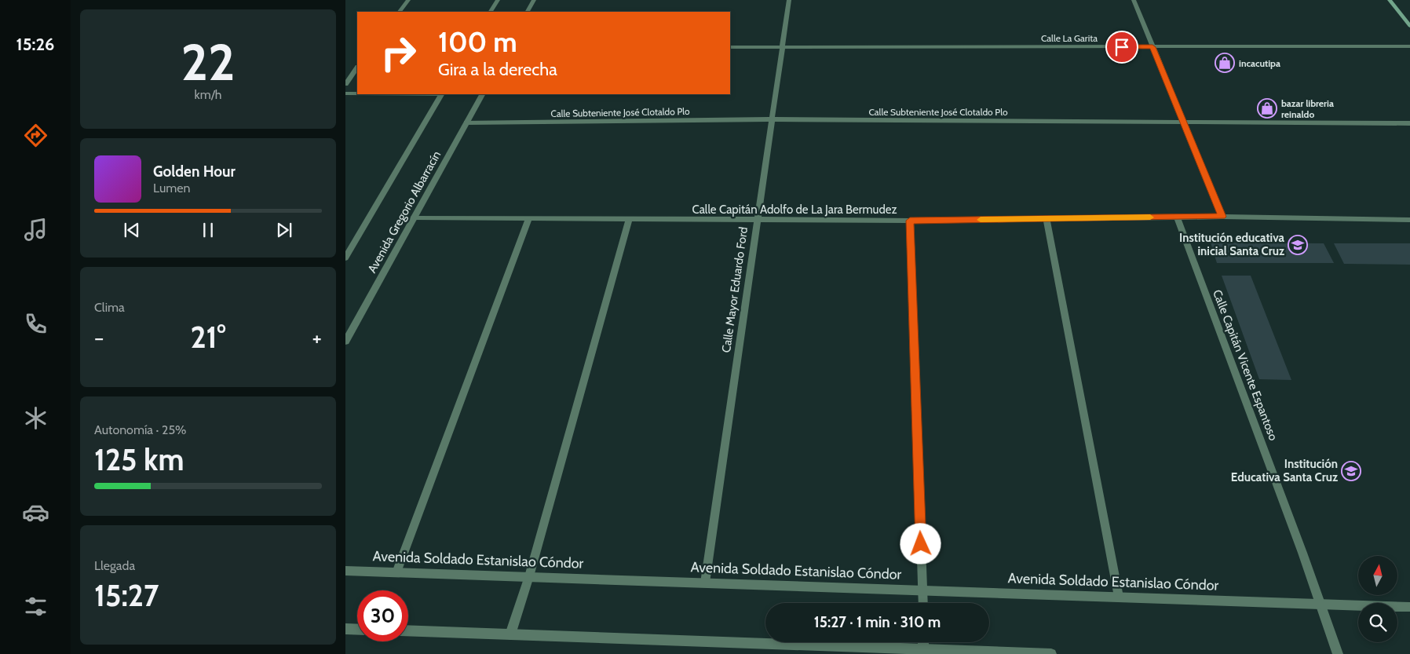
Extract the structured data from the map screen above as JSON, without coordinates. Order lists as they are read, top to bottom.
{
  "streets": {
    "street": [
      "Calle La Garita",
      "Calle Subteniente José Clotaldo Plo",
      "Calle Capitán Adolfo de La Jara Bermudez",
      "Avenida Gregorio Albarracín",
      "Calle Mayor Eduardo Ford",
      "Calle Capitán Vicente Espantoso",
      "Avenida Soldado Estanislao Cóndor"
    ]
  },
  "crossings": [
    ["Calle La Garita", "Calle Mayor Eduardo Ford"],
    ["Calle Subteniente José Clotaldo Plo", "Avenida Gregorio Albarracín"],
    ["Calle Subteniente José Clotaldo Plo", "Calle Mayor Eduardo Ford"],
    ["Calle Capitán Adolfo de La Jara Bermudez", "Avenida Gregorio Albarracín"],
    ["Calle Capitán Adolfo de La Jara Bermudez", "Calle Mayor Eduardo Ford"],
    ["Calle Capitán Adolfo de La Jara Bermudez", "Calle Capitán Vicente Espantoso"],
    ["Calle Mayor Eduardo Ford", "Avenida Soldado Estanislao Cóndor"],
    ["Calle Capitán Vicente Espantoso", "Avenida Soldado Estanislao Cóndor"]
  ],
  "places": {
    "shop": ["incacutipa", "bazar libreria reinaldo"],
    "school or university": ["Institución educativa inicial Santa Cruz", "Institución Educativa Santa Cruz"]
  },
  "north": "top",
  "page": {
    "tabs": "15:26",
    "tile": [
      ["22", "km/h"],
      "Clima",
      ["Autonomía · 25%", "125 km"],
      ["Llegada", "15:27"]
    ],
    "turn": ["100 m", "Gira a la derecha"],
    "song": ["Golden Hour", "Lumen"],
    "heat": ["−", "21°", "+"],
    "limit": "30",
    "trip": "15:27 · 1 min · 310 m"
  }
}
